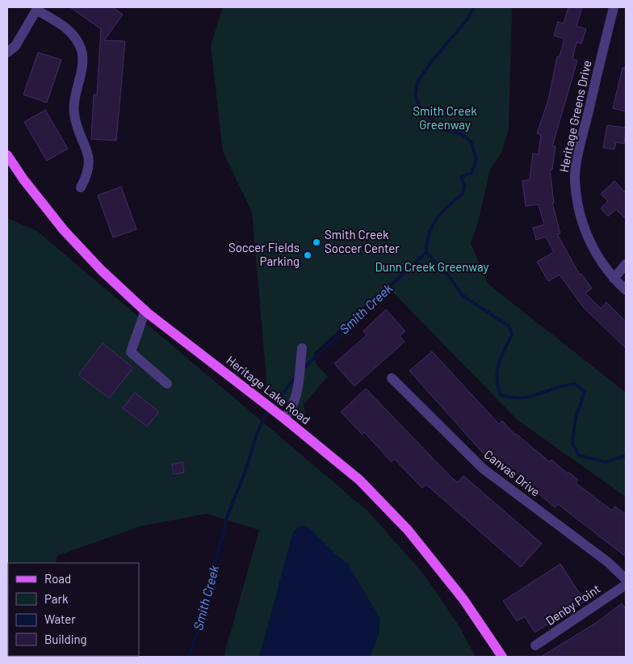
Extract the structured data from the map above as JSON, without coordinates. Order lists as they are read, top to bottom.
{
  "streets": {
    "main road": ["Heritage Lake Road"],
    "street": ["Heritage Greens Drive", "Canvas Drive", "Denby Point"]
  },
  "water": ["Smith Creek"],
  "parks": ["Smith Creek Greenway", "Dunn Creek Greenway"],
  "places": ["Smith Creek Soccer Center", "Soccer Fields Parking"],
  "legend": [
    "Road",
    "Park",
    "Water",
    "Building"
  ]
}
